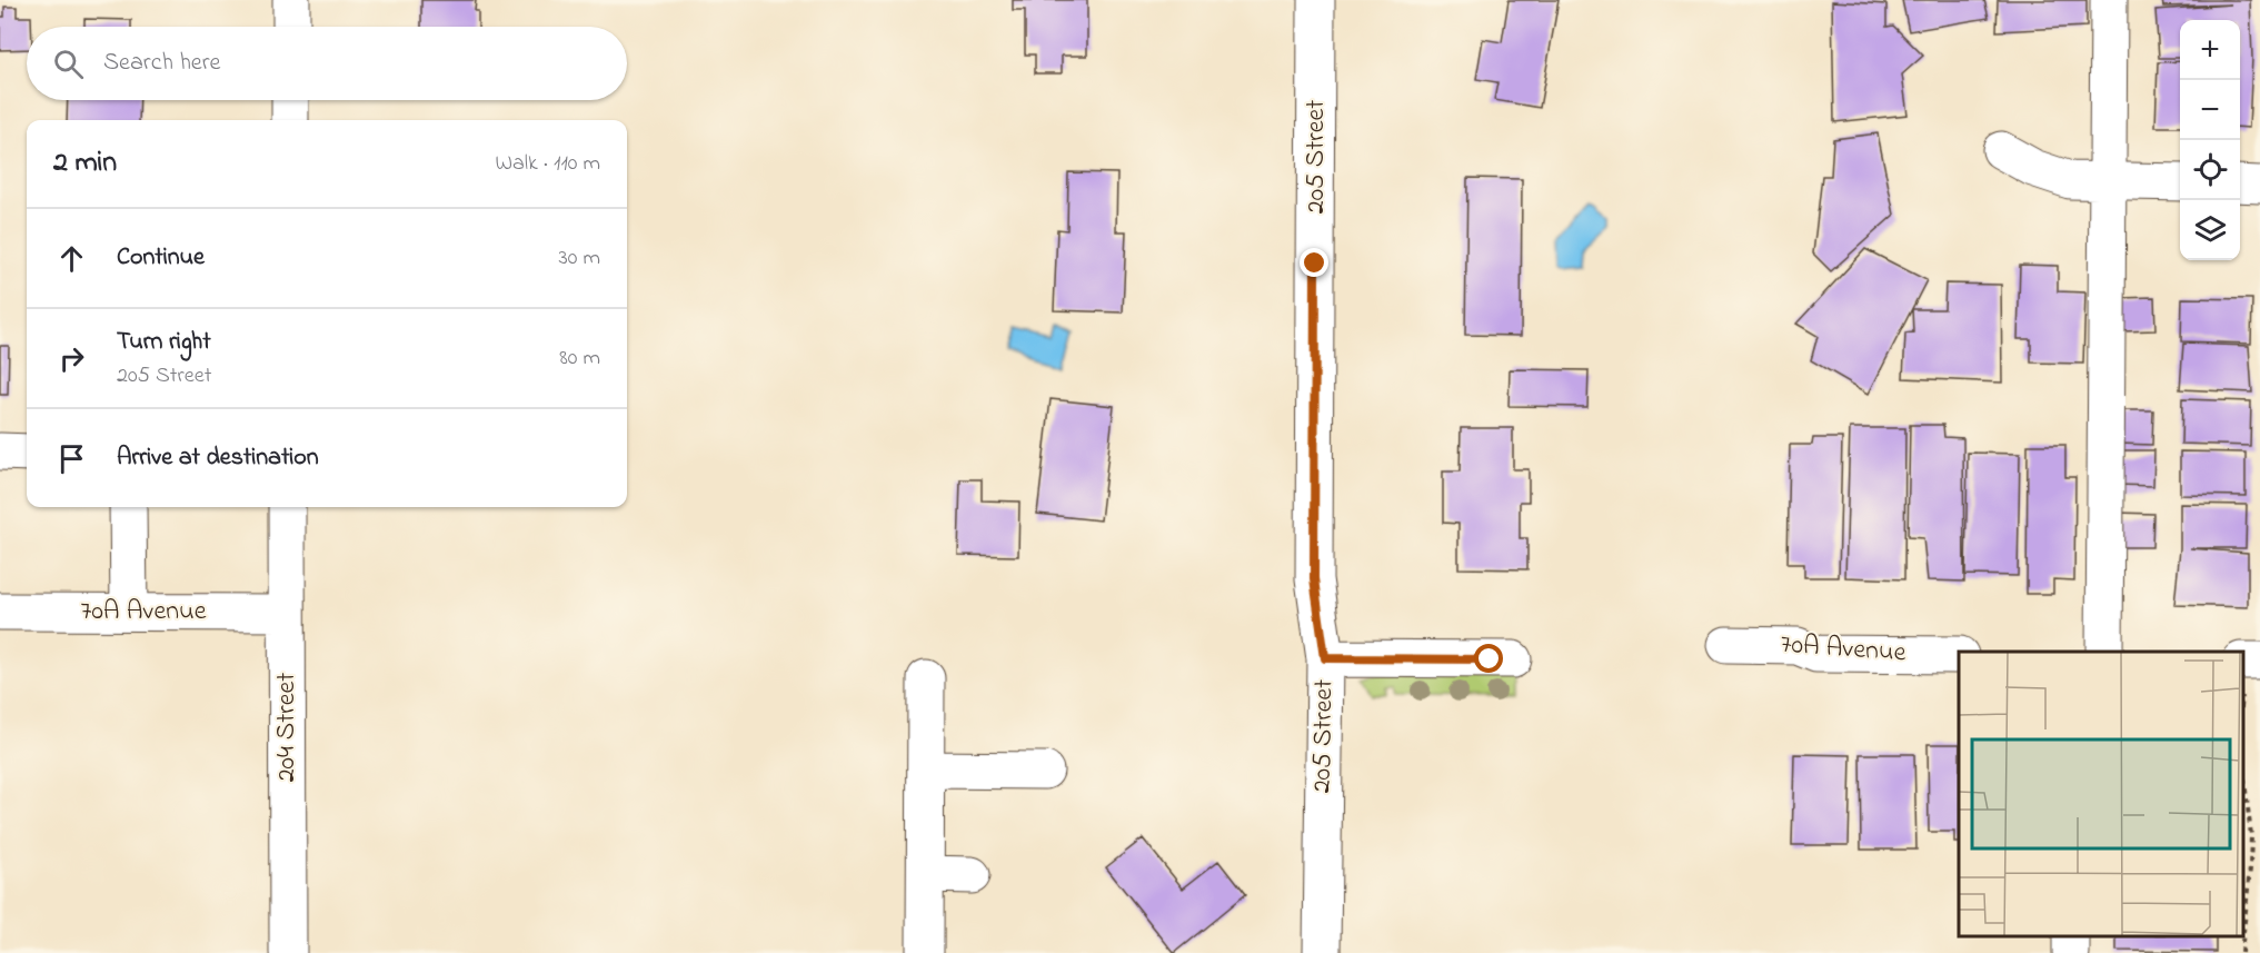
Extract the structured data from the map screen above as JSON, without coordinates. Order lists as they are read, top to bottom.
{
  "streets": {
    "street": ["205 Street", "70A Avenue", "204 Street"]
  },
  "crossings": [
    ["70A Avenue", "204 Street"]
  ],
  "page": {
    "map_buttons": ["+", "−"],
    "search": "Search here",
    "heading": ["2 min", "Walk · 110 m"],
    "list": [
      ["Continue", "30 m"],
      ["Turn right", "205 Street", "80 m"],
      "Arrive at destination"
    ]
  }
}
